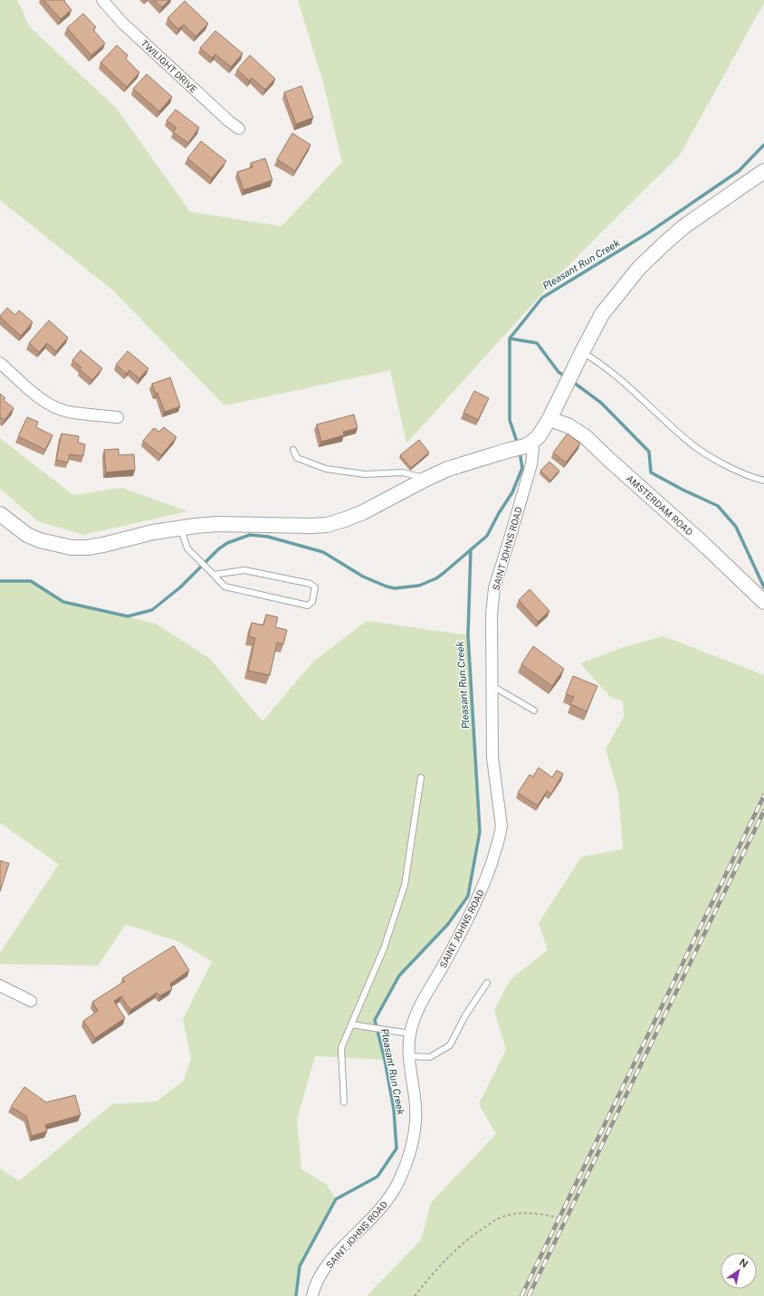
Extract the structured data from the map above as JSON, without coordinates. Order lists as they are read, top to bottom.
{
  "streets": {
    "street": ["TWILIGHT DRIVE", "AMSTERDAM ROAD", "SAINT JOHNS ROAD"]
  },
  "water": ["Pleasant Run Creek"],
  "north": "top right"
}
